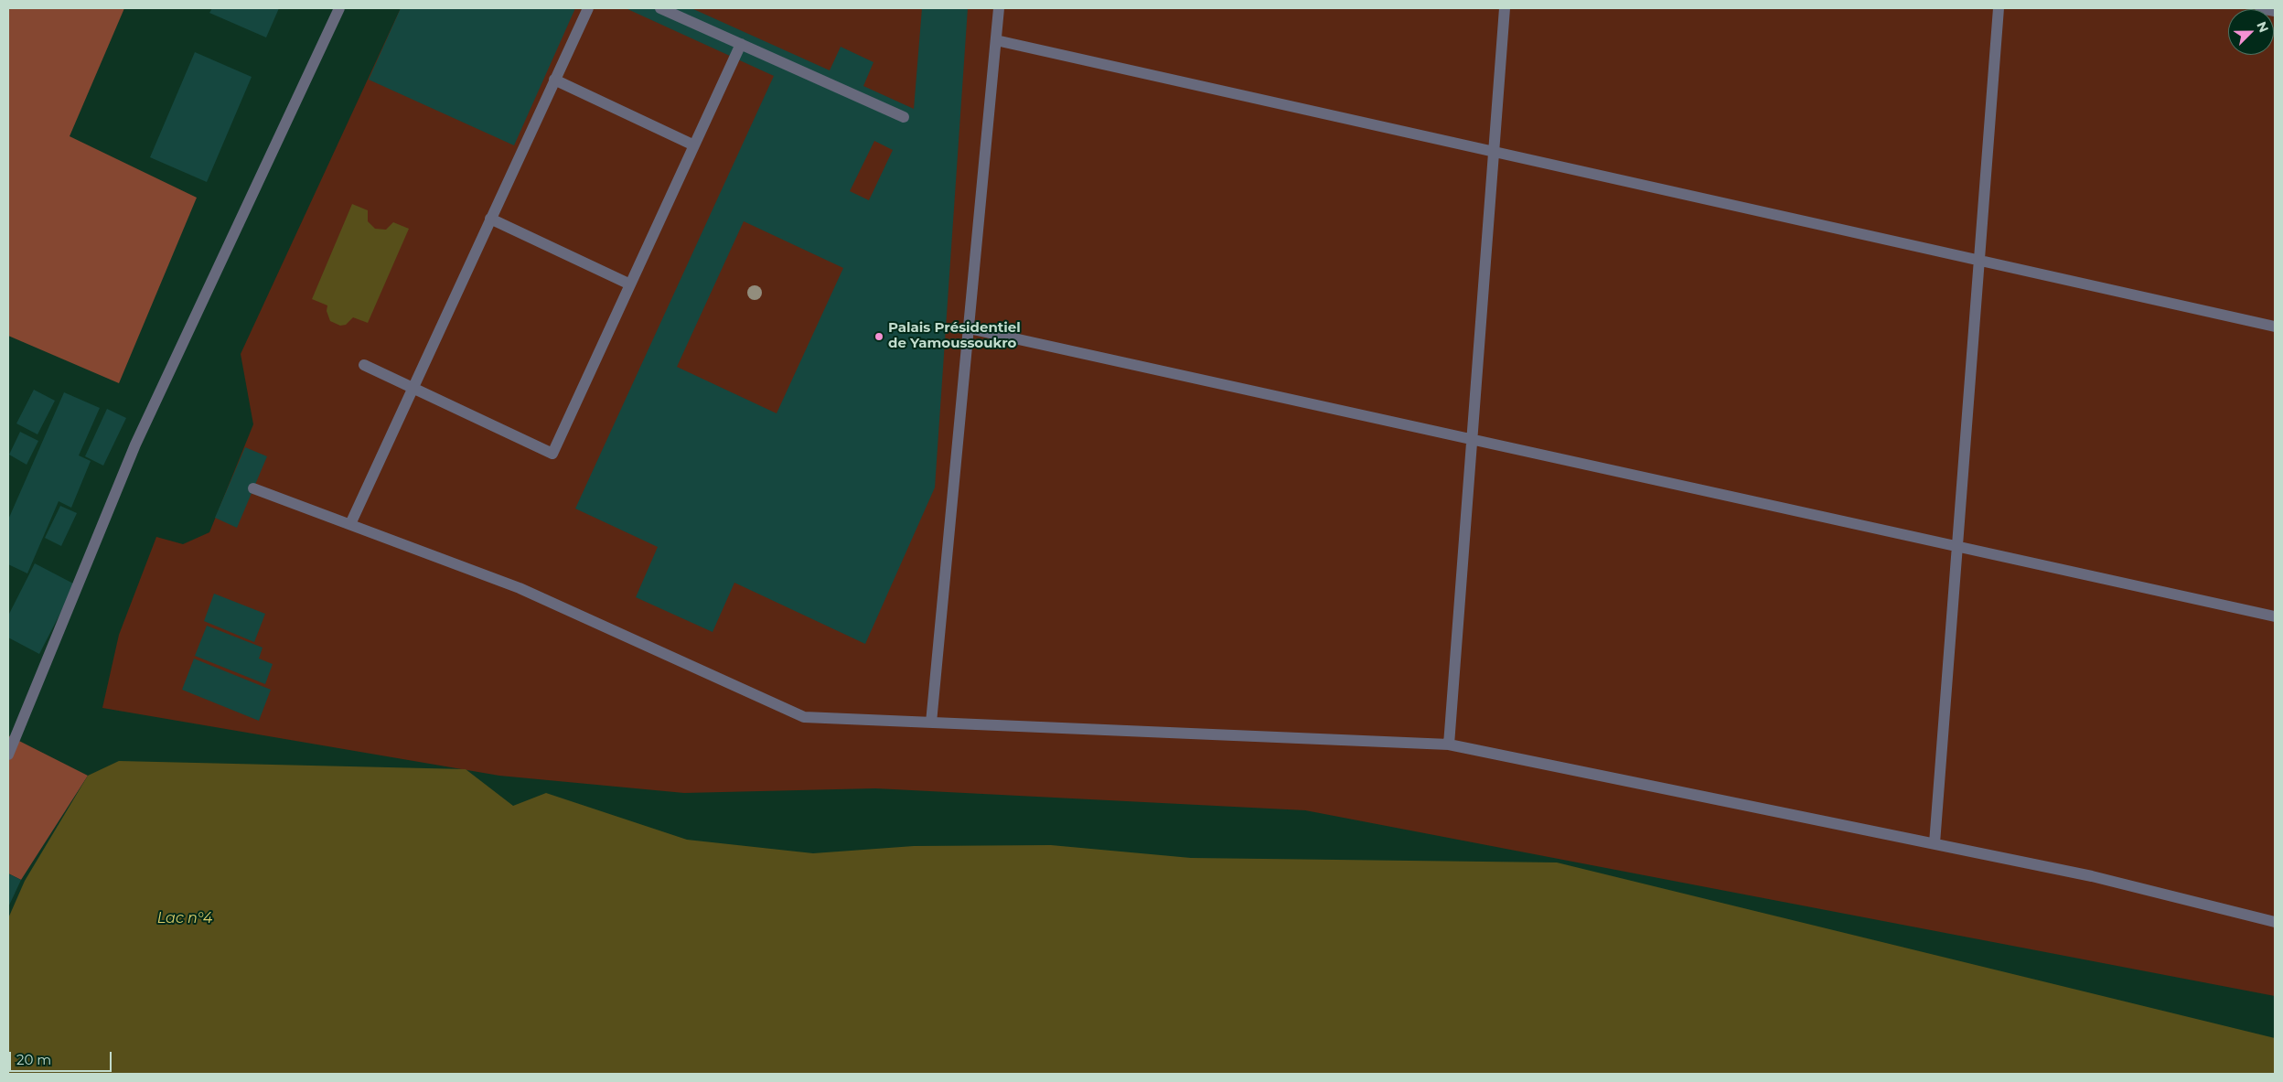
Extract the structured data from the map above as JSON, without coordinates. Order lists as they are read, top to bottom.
{
  "water": ["Lac n°4"],
  "places": ["Palais Présidentiel de Yamoussoukro"],
  "scale_bar": "20 m",
  "north": "top right"
}
